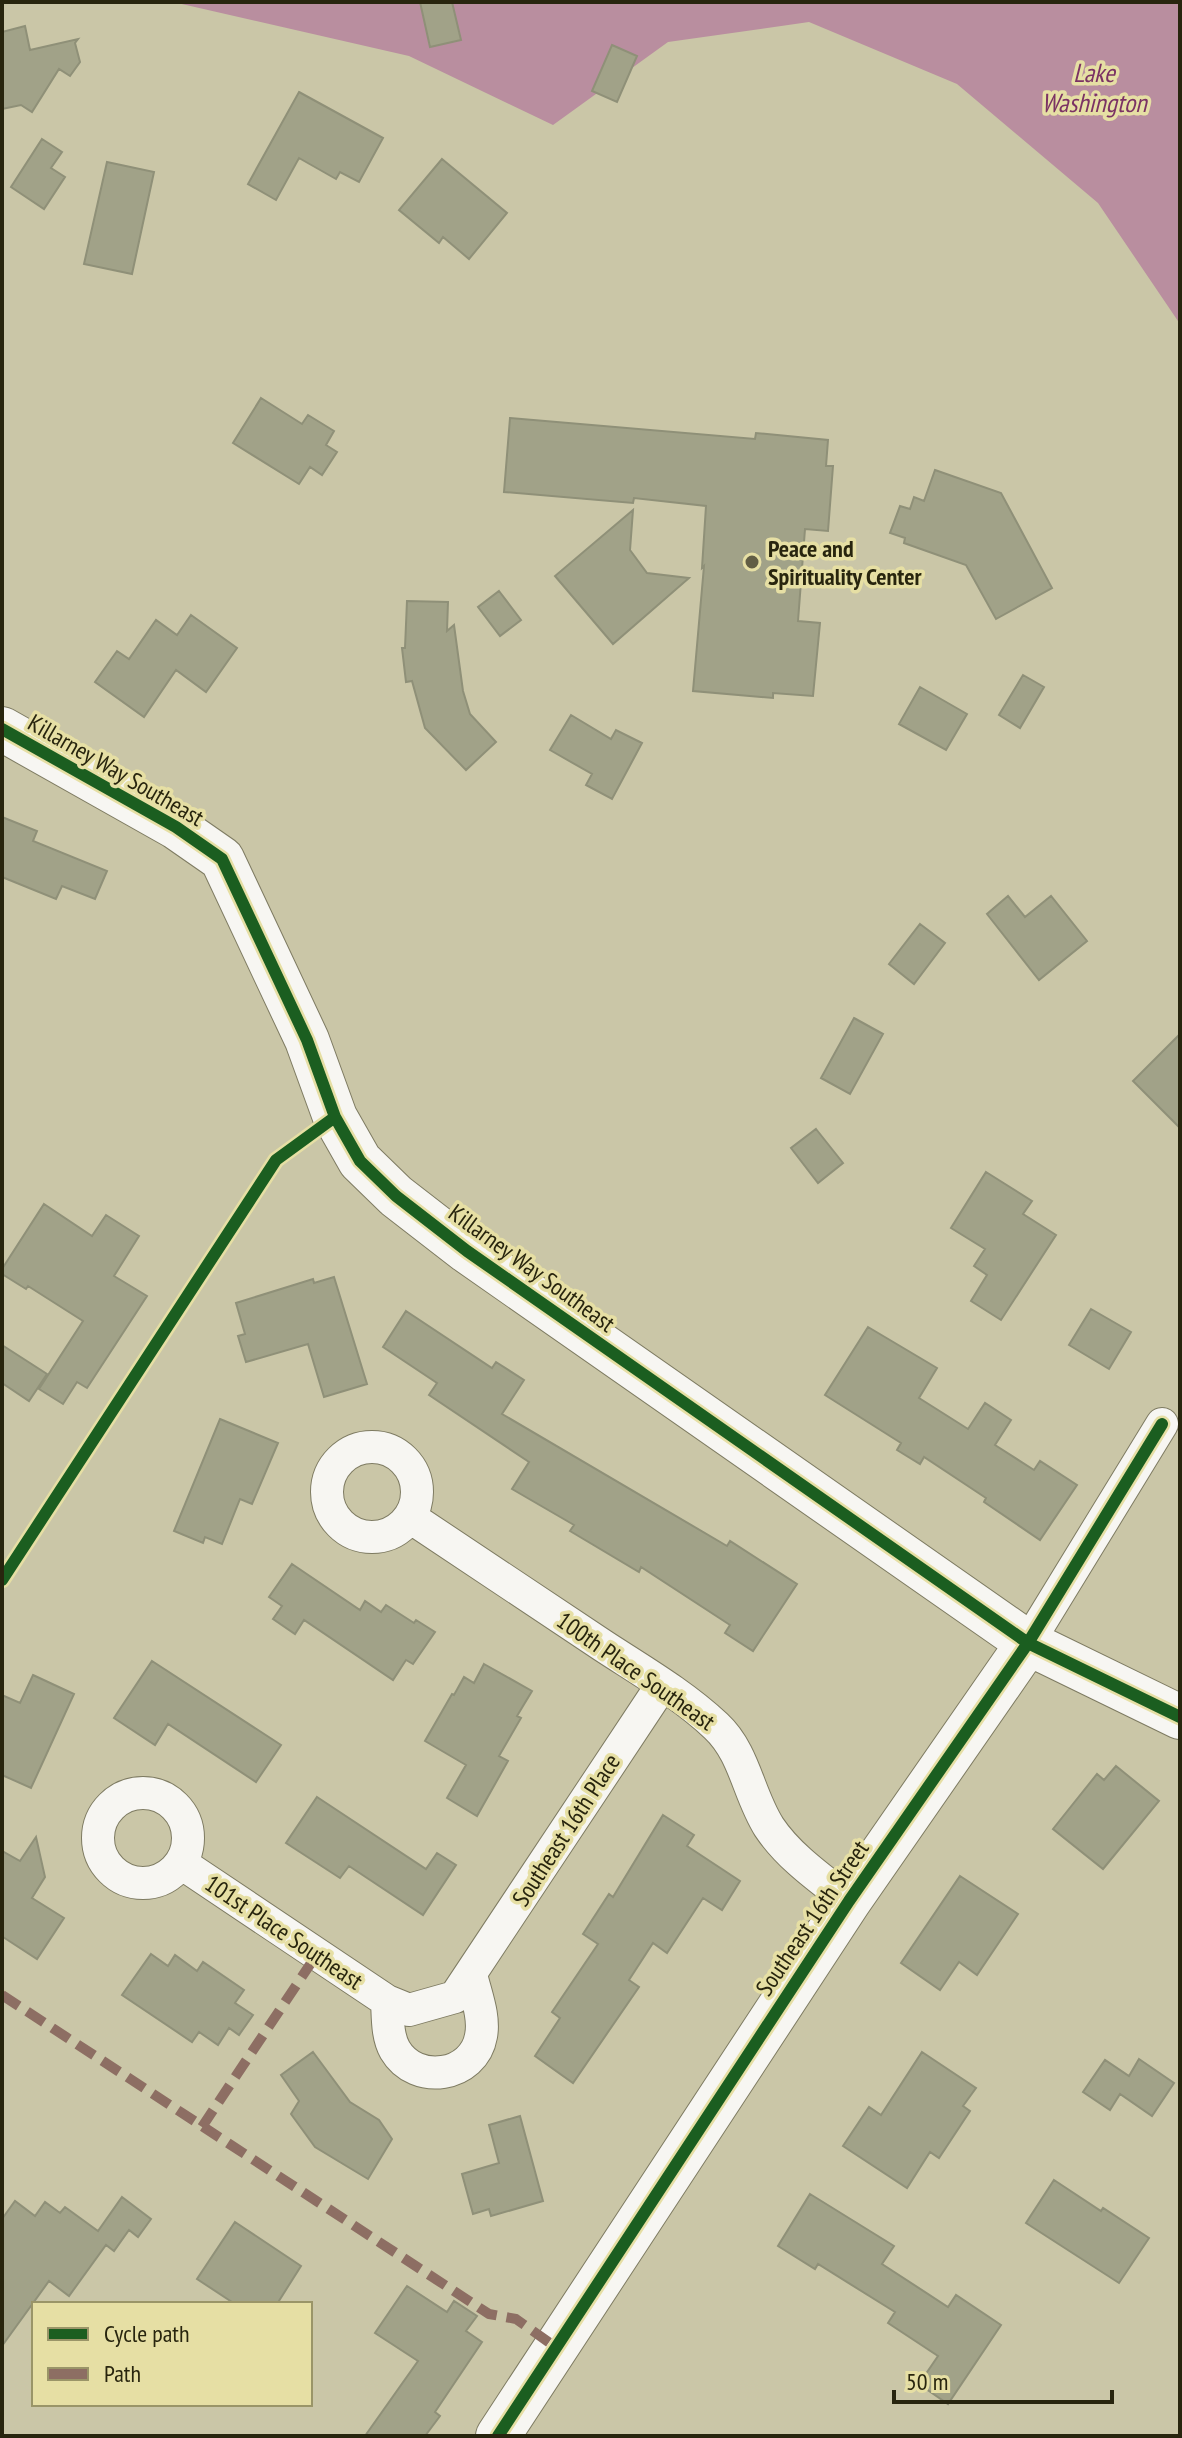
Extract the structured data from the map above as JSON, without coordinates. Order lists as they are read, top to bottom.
{
  "streets": {
    "street": [
      "Killarney Way Southeast",
      "100th Place Southeast",
      "Southeast 16th Place",
      "Southeast 16th Street",
      "101st Place Southeast"
    ]
  },
  "crossings": [
    ["Killarney Way Southeast", "Southeast 16th Street"],
    ["100th Place Southeast", "Southeast 16th Place"],
    ["100th Place Southeast", "Southeast 16th Street"],
    ["Southeast 16th Place", "101st Place Southeast"]
  ],
  "water": ["Lake Washington"],
  "places": ["Peace and Spirituality Center"],
  "legend": ["Cycle path", "Path"],
  "scale_bar": "50 m"
}
